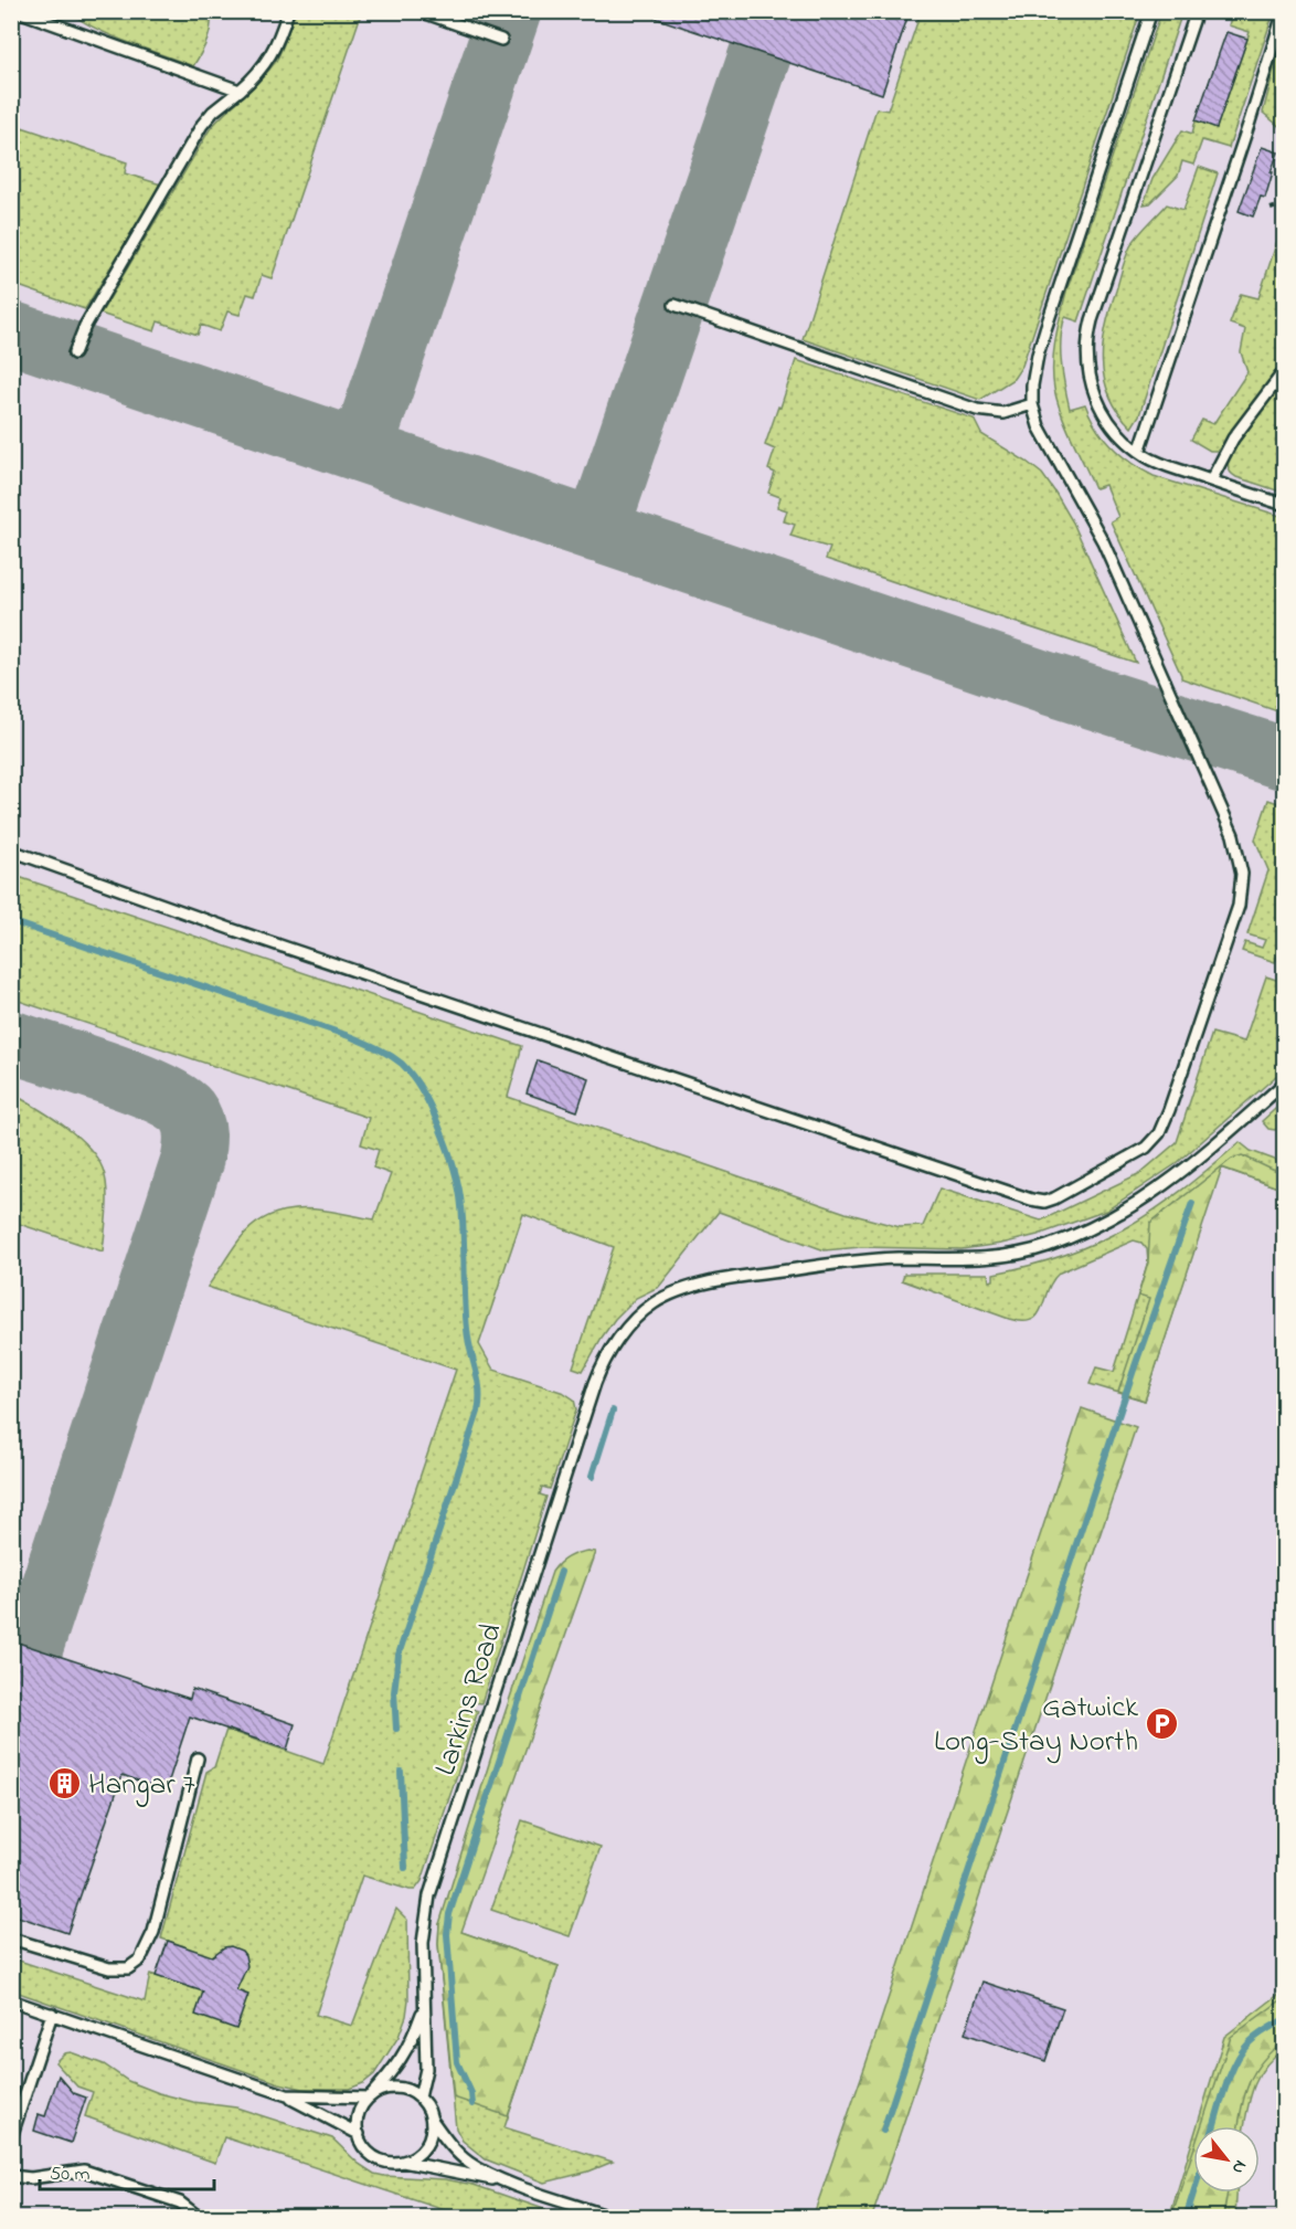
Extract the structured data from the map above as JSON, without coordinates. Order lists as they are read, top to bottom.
{
  "streets": {
    "lane": ["Larkins Road"]
  },
  "places": {
    "parking": ["Gatwick Long-Stay North"],
    "building": ["Hangar 7"]
  },
  "scale_bar": "50 m",
  "north": "bottom right"
}
